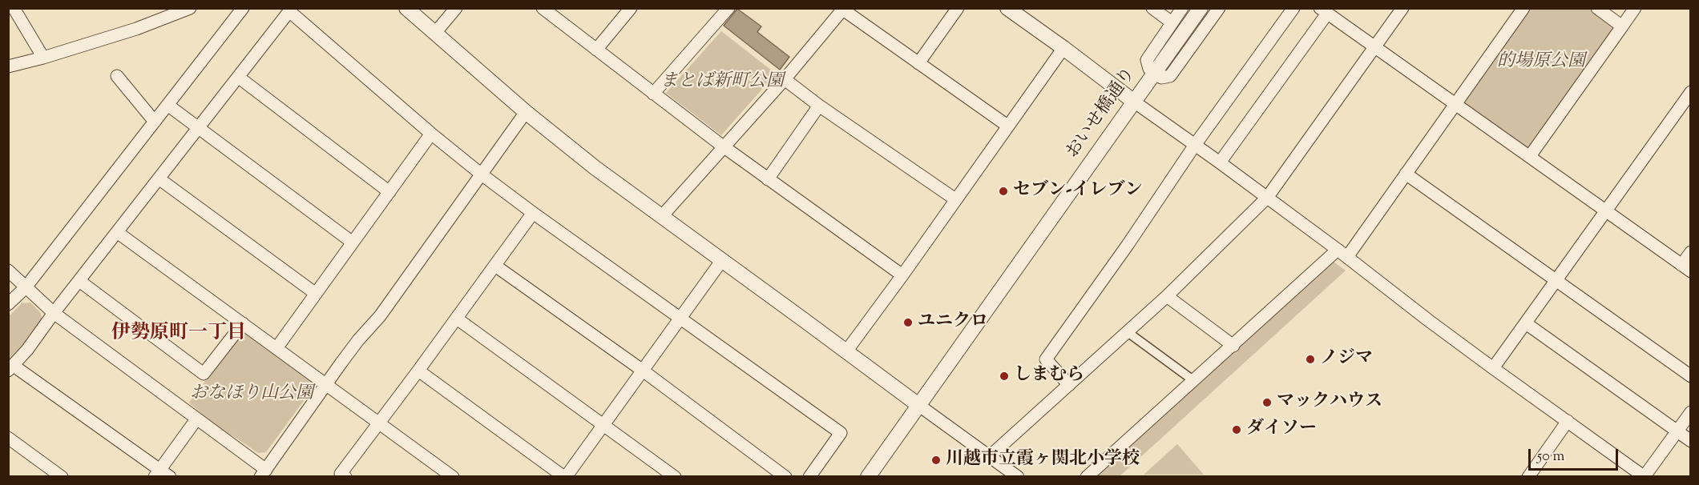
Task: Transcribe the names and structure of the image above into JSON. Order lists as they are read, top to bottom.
{
  "streets": {
    "street": ["おいせ橋通り"]
  },
  "districts": ["伊勢原町一丁目"],
  "parks": ["的場原公園", "まとば新町公園", "おなほり山公園"],
  "places": [
    "セブン-イレブン",
    "ユニクロ",
    "ノジマ",
    "しまむら",
    "マックハウス",
    "ダイソー",
    "川越市立霞ヶ関北小学校"
  ],
  "scale_bar": "50 m"
}
